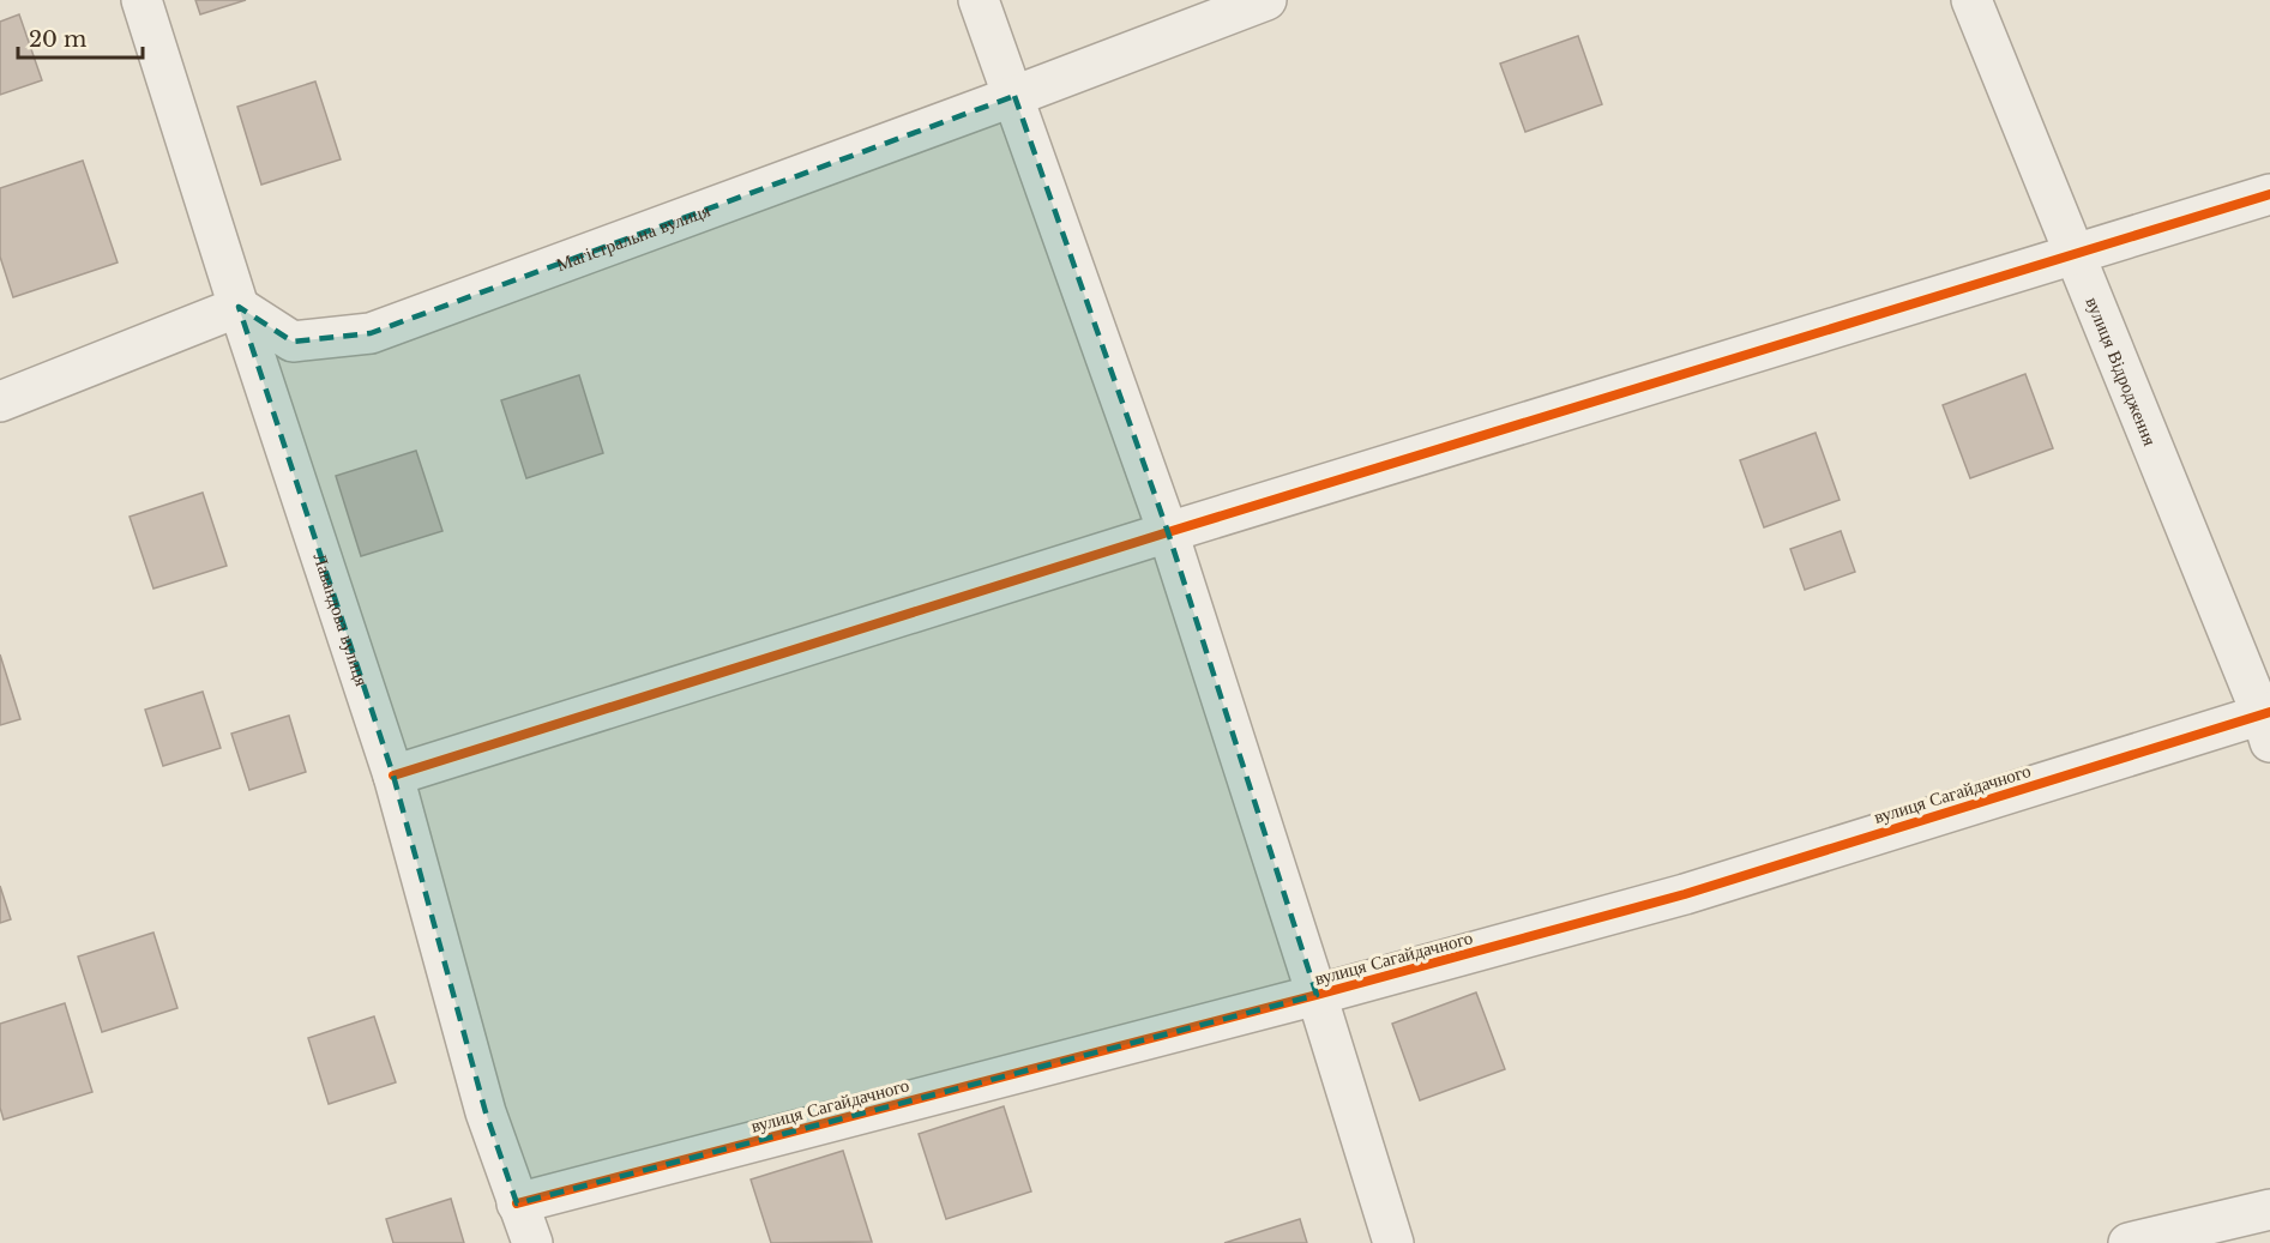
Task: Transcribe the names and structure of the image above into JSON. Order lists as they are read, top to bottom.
{
  "streets": {
    "street": [
      "Магістральна вулиця",
      "вулиця Відродження",
      "Лавандова вулиця",
      "вулиця Сагайдачного"
    ]
  },
  "crossings": [
    ["Магістральна вулиця", "Лавандова вулиця"],
    ["вулиця Відродження", "вулиця Сагайдачного"],
    ["Лавандова вулиця", "вулиця Сагайдачного"]
  ],
  "scale_bar": "20 m"
}
